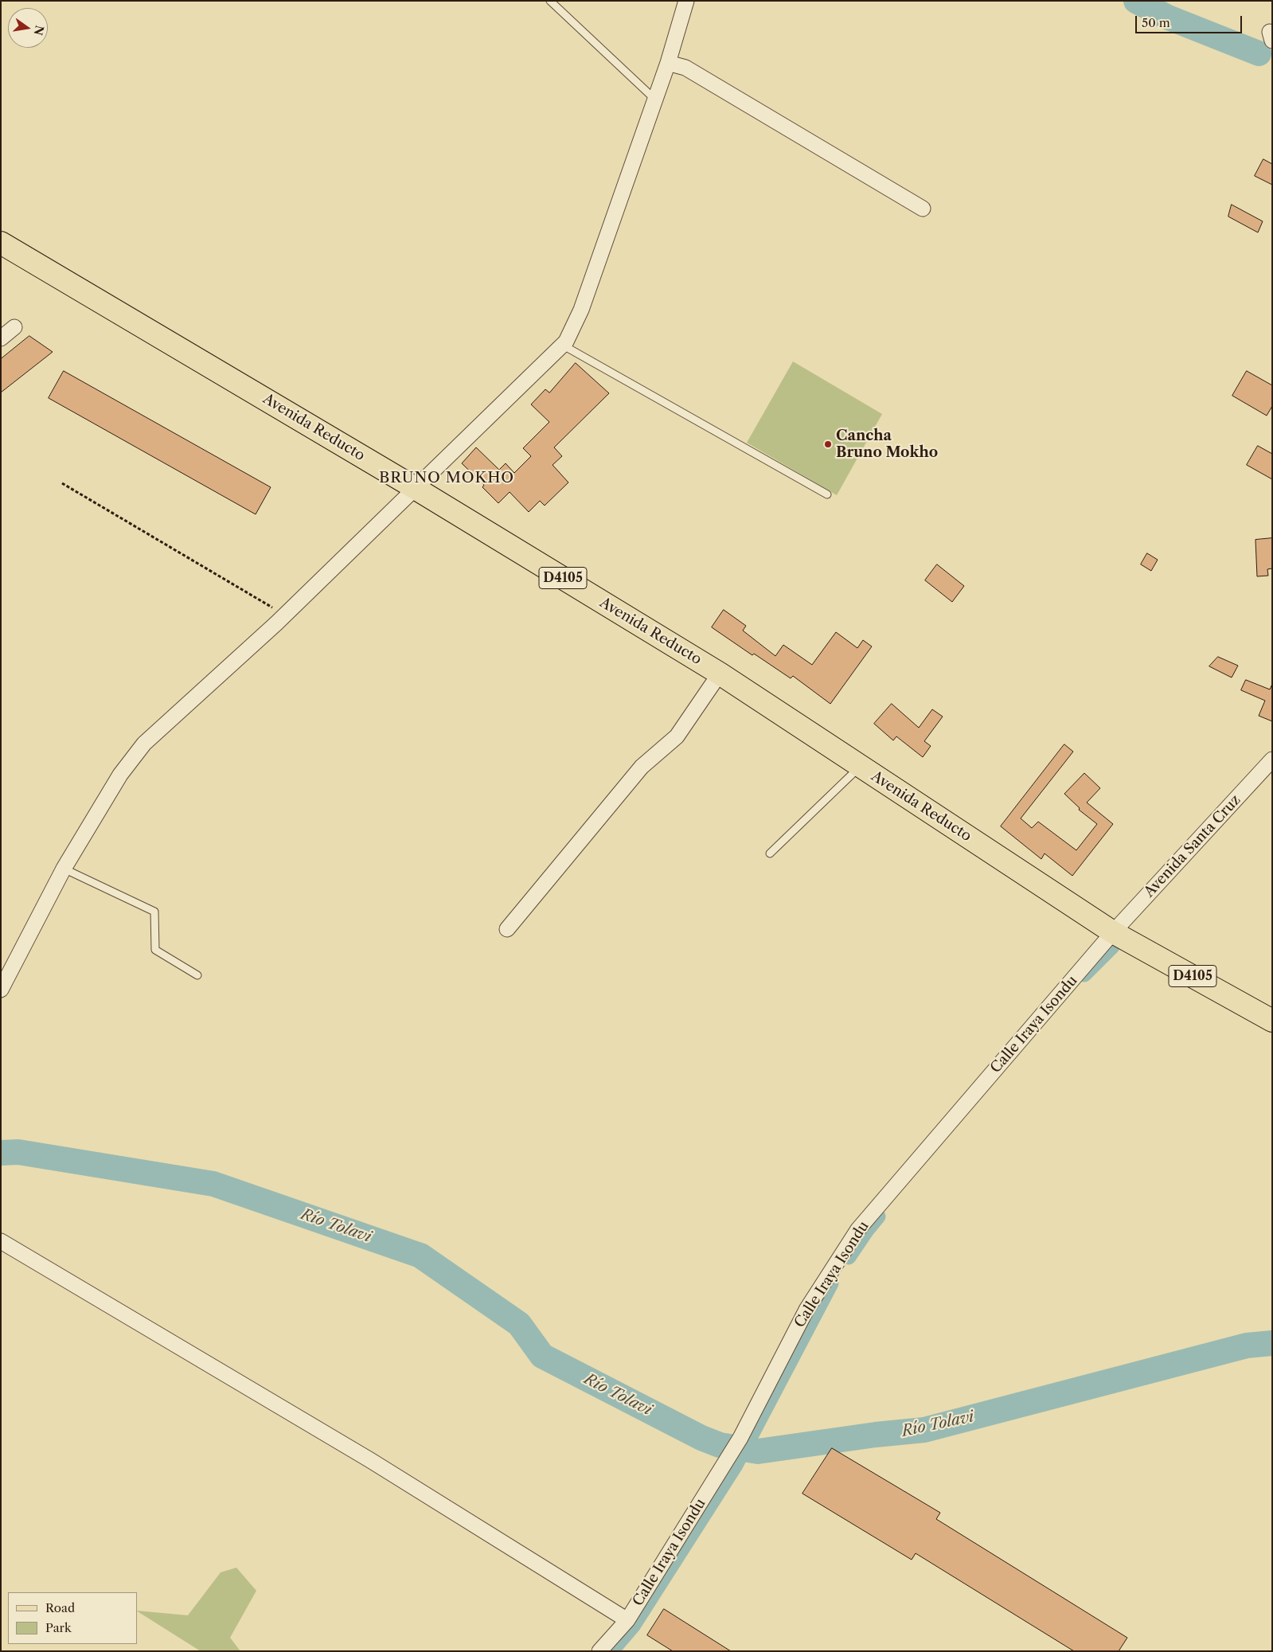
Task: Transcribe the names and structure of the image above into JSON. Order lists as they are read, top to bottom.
{
  "streets": {
    "main road": ["Avenida Reducto", "D4105"],
    "street": ["Avenida Santa Cruz", "Calle Iraya Isondu"]
  },
  "crossings": [
    ["Avenida Reducto", "Avenida Santa Cruz"],
    ["Avenida Reducto", "Calle Iraya Isondu"],
    ["Avenida Santa Cruz", "Calle Iraya Isondu"]
  ],
  "districts": ["BRUNO MOKHO"],
  "water": ["Río Tolavi"],
  "places": ["Cancha Bruno Mokho"],
  "legend": ["Road", "Park"],
  "scale_bar": "50 m",
  "north": "right"
}
